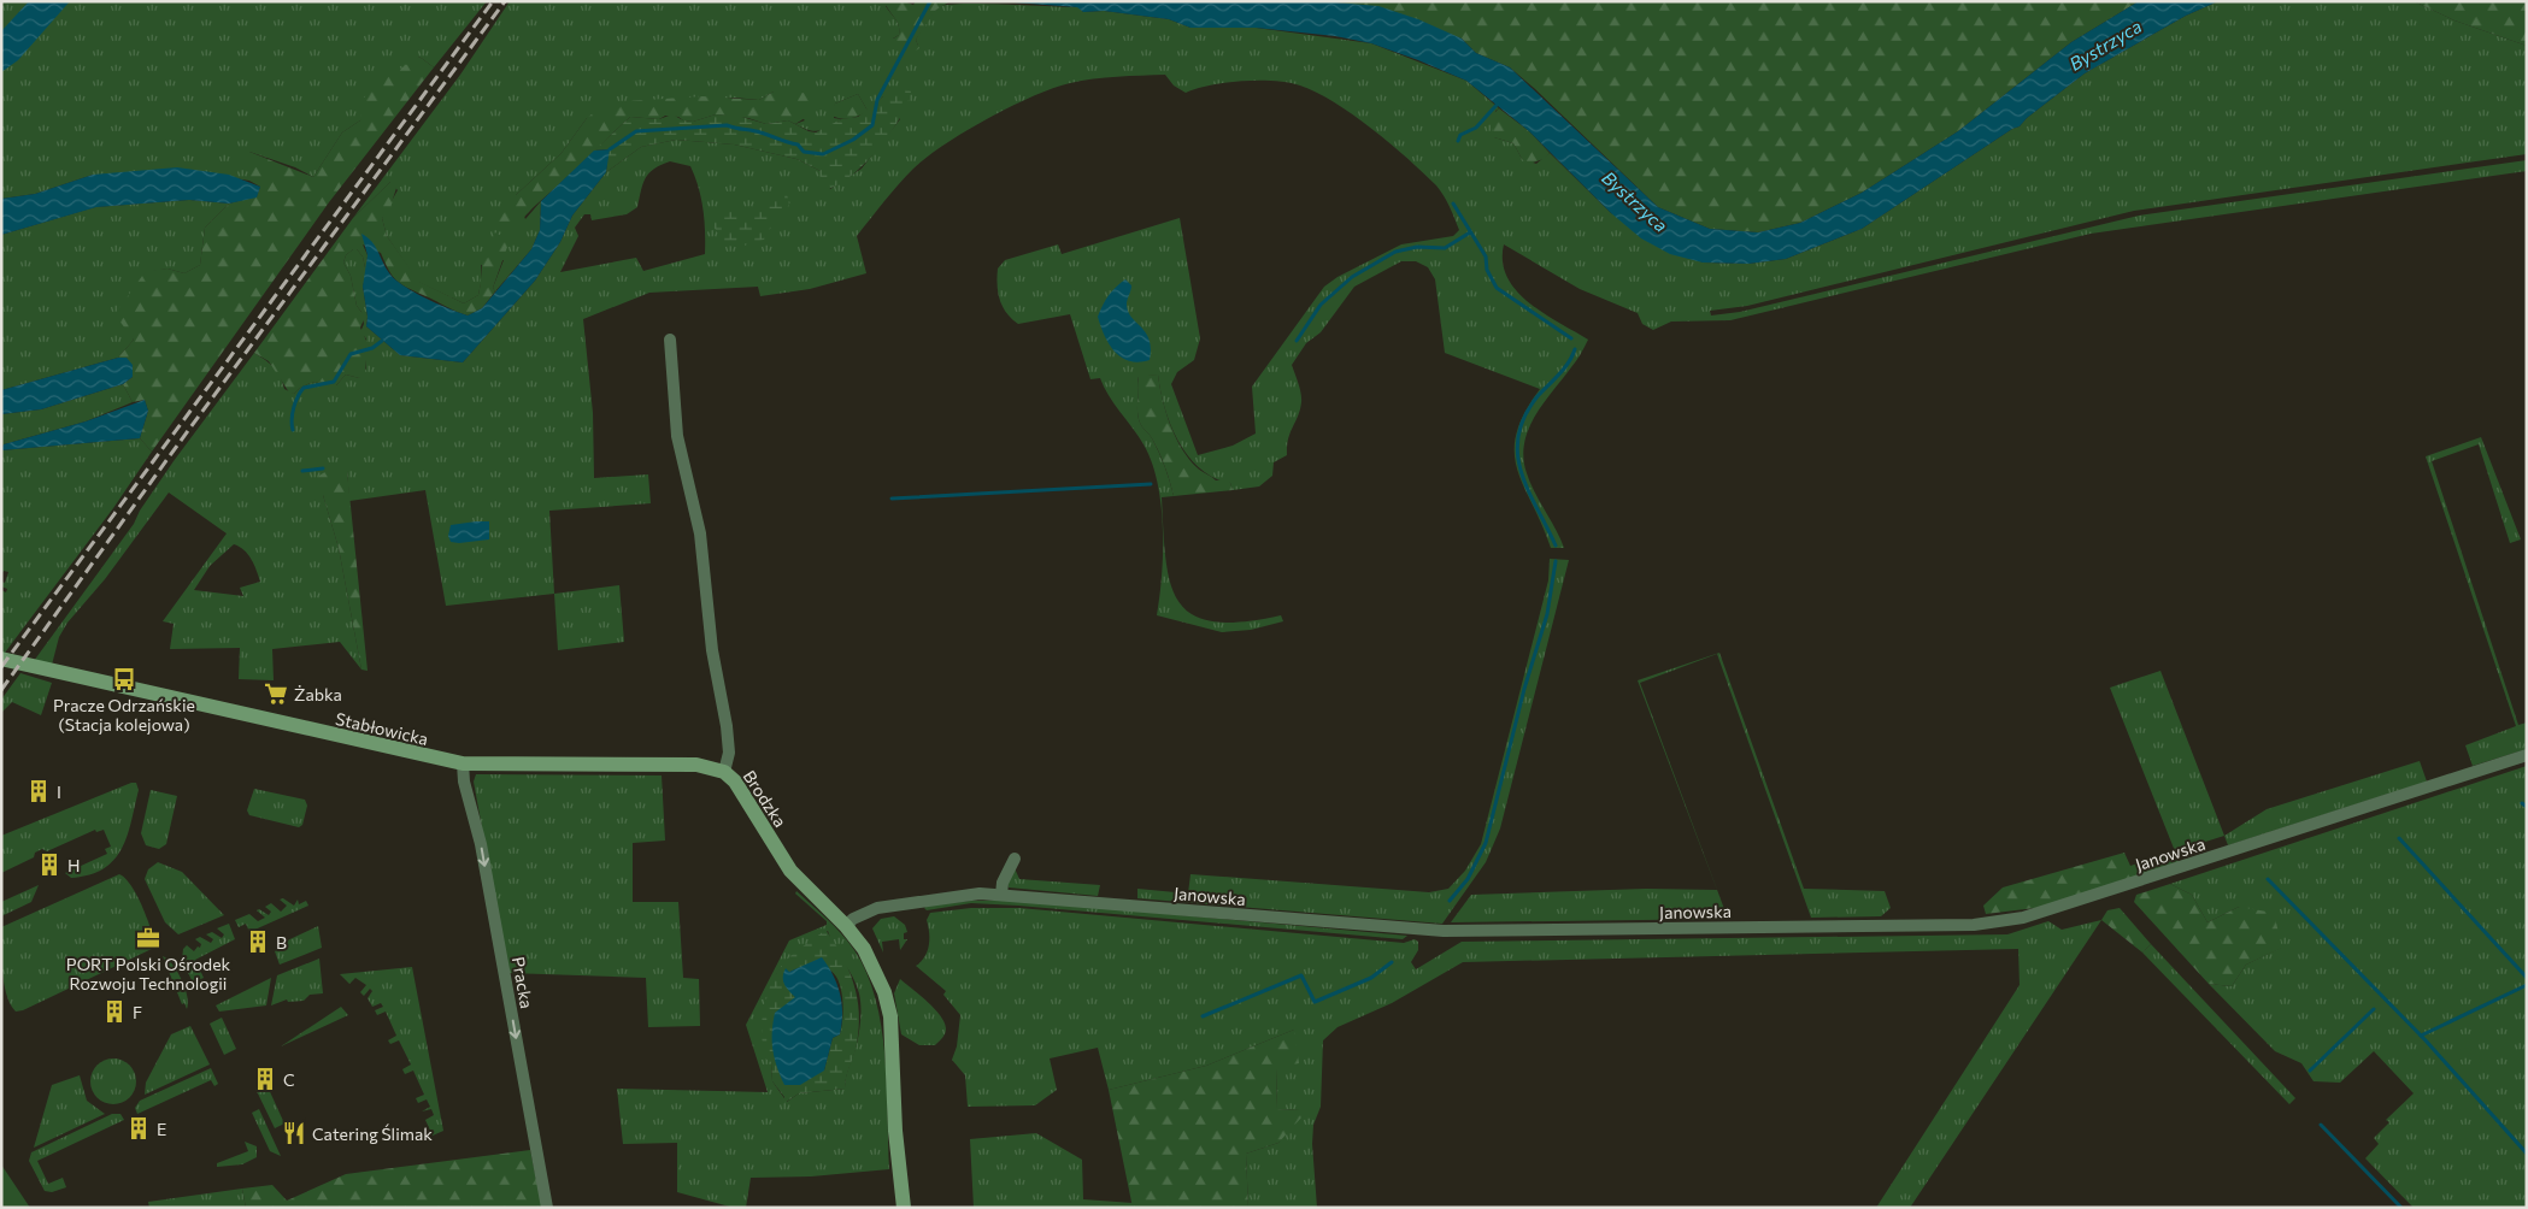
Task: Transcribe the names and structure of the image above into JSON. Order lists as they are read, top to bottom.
{
  "streets": {
    "street": [
      "Stabłowicka",
      "Brodzka",
      "Janowska",
      "Pracka"
    ]
  },
  "crossings": [
    ["Stabłowicka", "Brodzka"],
    ["Stabłowicka", "Pracka"],
    ["Brodzka", "Janowska"]
  ],
  "one_way": ["Pracka"],
  "water": ["Bystrzyca"],
  "places": {
    "bus stop": ["Pracze Odrzańskie (Stacja kolejowa)"],
    "supermarket": ["Żabka"],
    "building": [
      "I",
      "H",
      "B",
      "F",
      "C",
      "E"
    ],
    "office": ["PORT Polski Ośrodek Rozwoju Technologii"],
    "restaurant": ["Catering Ślimak"]
  }
}
